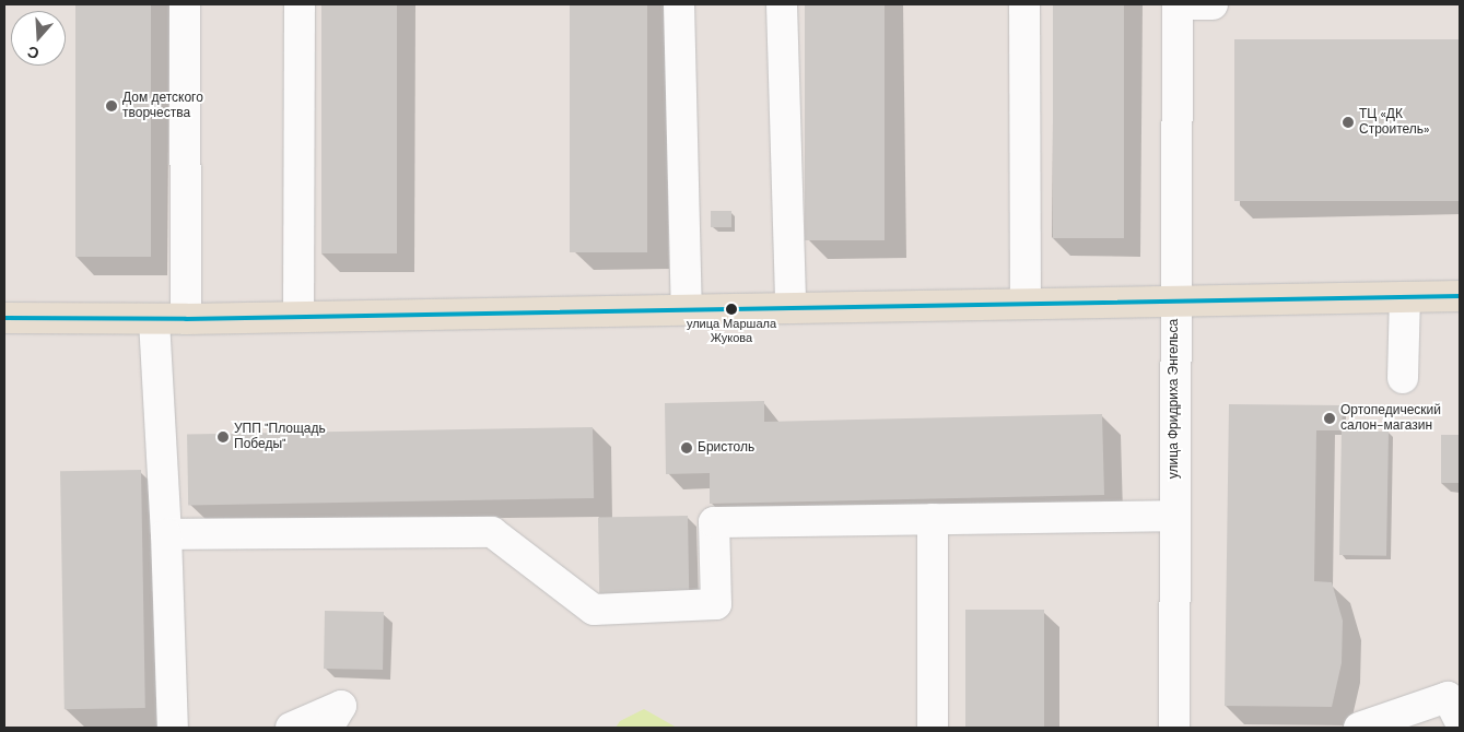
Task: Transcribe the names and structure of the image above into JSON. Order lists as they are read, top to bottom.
{
  "streets": {
    "street": ["улица Фридриха Энгельса"]
  },
  "places": [
    "Дом детского творчества",
    "ТЦ «ДК Строитель»",
    "улица Маршала Жукова",
    "Ортопедический салон-магазин",
    "УПП \"Площадь Победы\"",
    "Бристоль"
  ],
  "north": "bottom"
}
